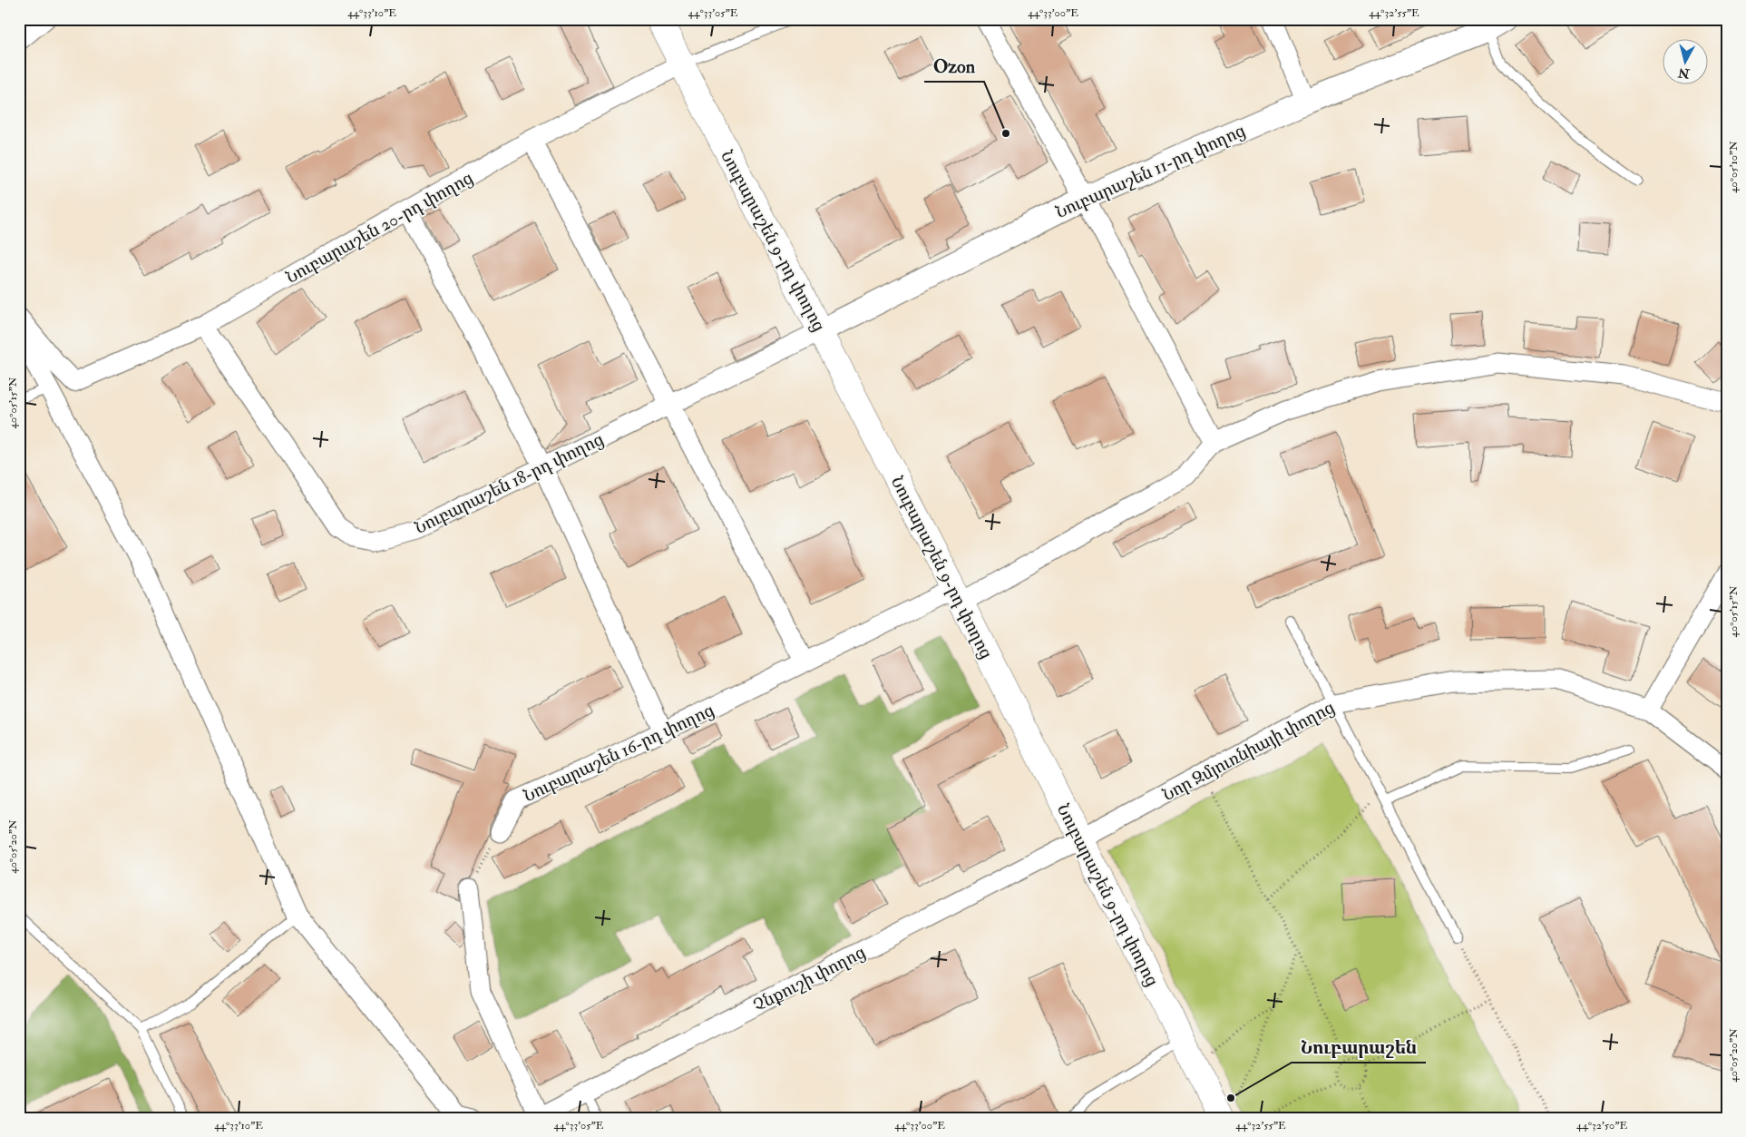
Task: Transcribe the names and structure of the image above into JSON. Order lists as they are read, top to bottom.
{
  "streets": {
    "main road": ["Նուբարաշեն 9-րդ փողոց"],
    "street": [
      "Նուբարաշեն 11-րդ փողոց",
      "Նուբարաշեն 20-րդ փողոց",
      "Նուբարաշեն 18-րդ փողոց",
      "Նոր Զմյուռնիայի փողոց",
      "Նուբարաշեն 16-րդ փողոց",
      "Չնքուշի փողոց"
    ]
  },
  "crossings": [
    ["Նուբարաշեն 11-րդ փողոց", "Նուբարաշեն 9-րդ փողոց"],
    ["Նուբարաշեն 11-րդ փողոց", "Նուբարաշեն 18-րդ փողոց"],
    ["Նուբարաշեն 20-րդ փողոց", "Նուբարաշեն 9-րդ փողոց"],
    ["Նուբարաշեն 20-րդ փողոց", "Նուբարաշեն 18-րդ փողոց"],
    ["Նուբարաշեն 9-րդ փողոց", "Նուբարաշեն 18-րդ փողոց"],
    ["Նուբարաշեն 9-րդ փողոց", "Նոր Զմյուռնիայի փողոց"],
    ["Նուբարաշեն 9-րդ փողոց", "Նուբարաշեն 16-րդ փողոց"],
    ["Նուբարաշեն 9-րդ փողոց", "Չնքուշի փողոց"],
    ["Նոր Զմյուռնիայի փողոց", "Չնքուշի փողոց"]
  ],
  "places": ["Ozon", "Նուբարաշեն"],
  "north": "bottom",
  "coordinates": [
    "44°33'10\"E",
    "44°33'05\"E",
    "44°33'00\"E",
    "44°32'55\"E",
    "40°05'10\"N",
    "40°05'15\"N",
    "40°05'20\"N",
    "44°32'50\"E"
  ]
}
